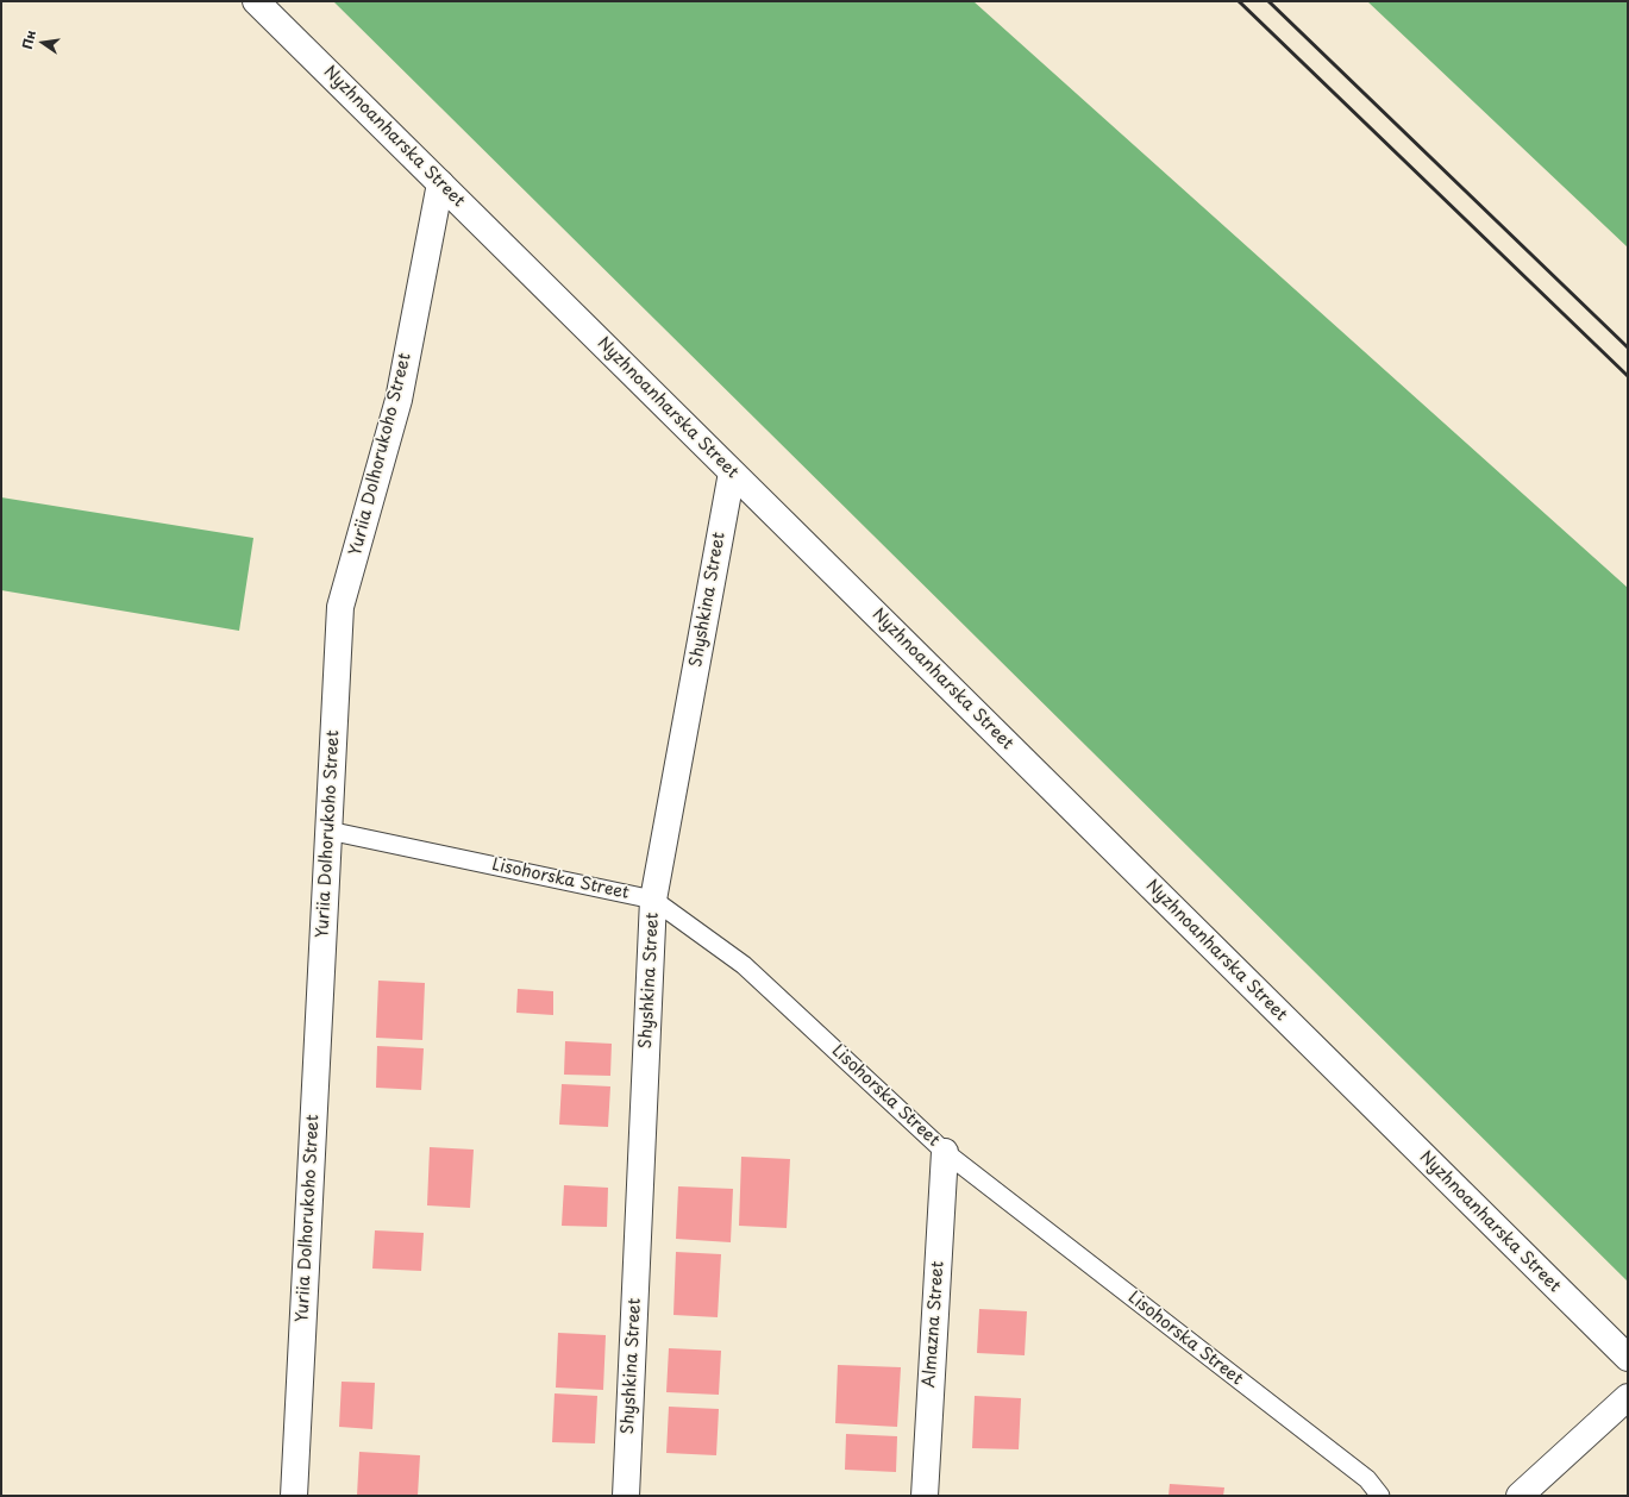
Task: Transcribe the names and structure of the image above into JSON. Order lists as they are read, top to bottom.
{
  "streets": {
    "street": [
      "Nyzhnoanharska Street",
      "Yuriia Dolhorukoho Street",
      "Shyshkina Street",
      "Almazna Street"
    ],
    "lane": ["Lisohorska Street"]
  },
  "crossings": [
    ["Nyzhnoanharska Street", "Yuriia Dolhorukoho Street"],
    ["Nyzhnoanharska Street", "Shyshkina Street"],
    ["Yuriia Dolhorukoho Street", "Lisohorska Street"],
    ["Shyshkina Street", "Lisohorska Street"],
    ["Lisohorska Street", "Almazna Street"]
  ],
  "north": "left"
}
